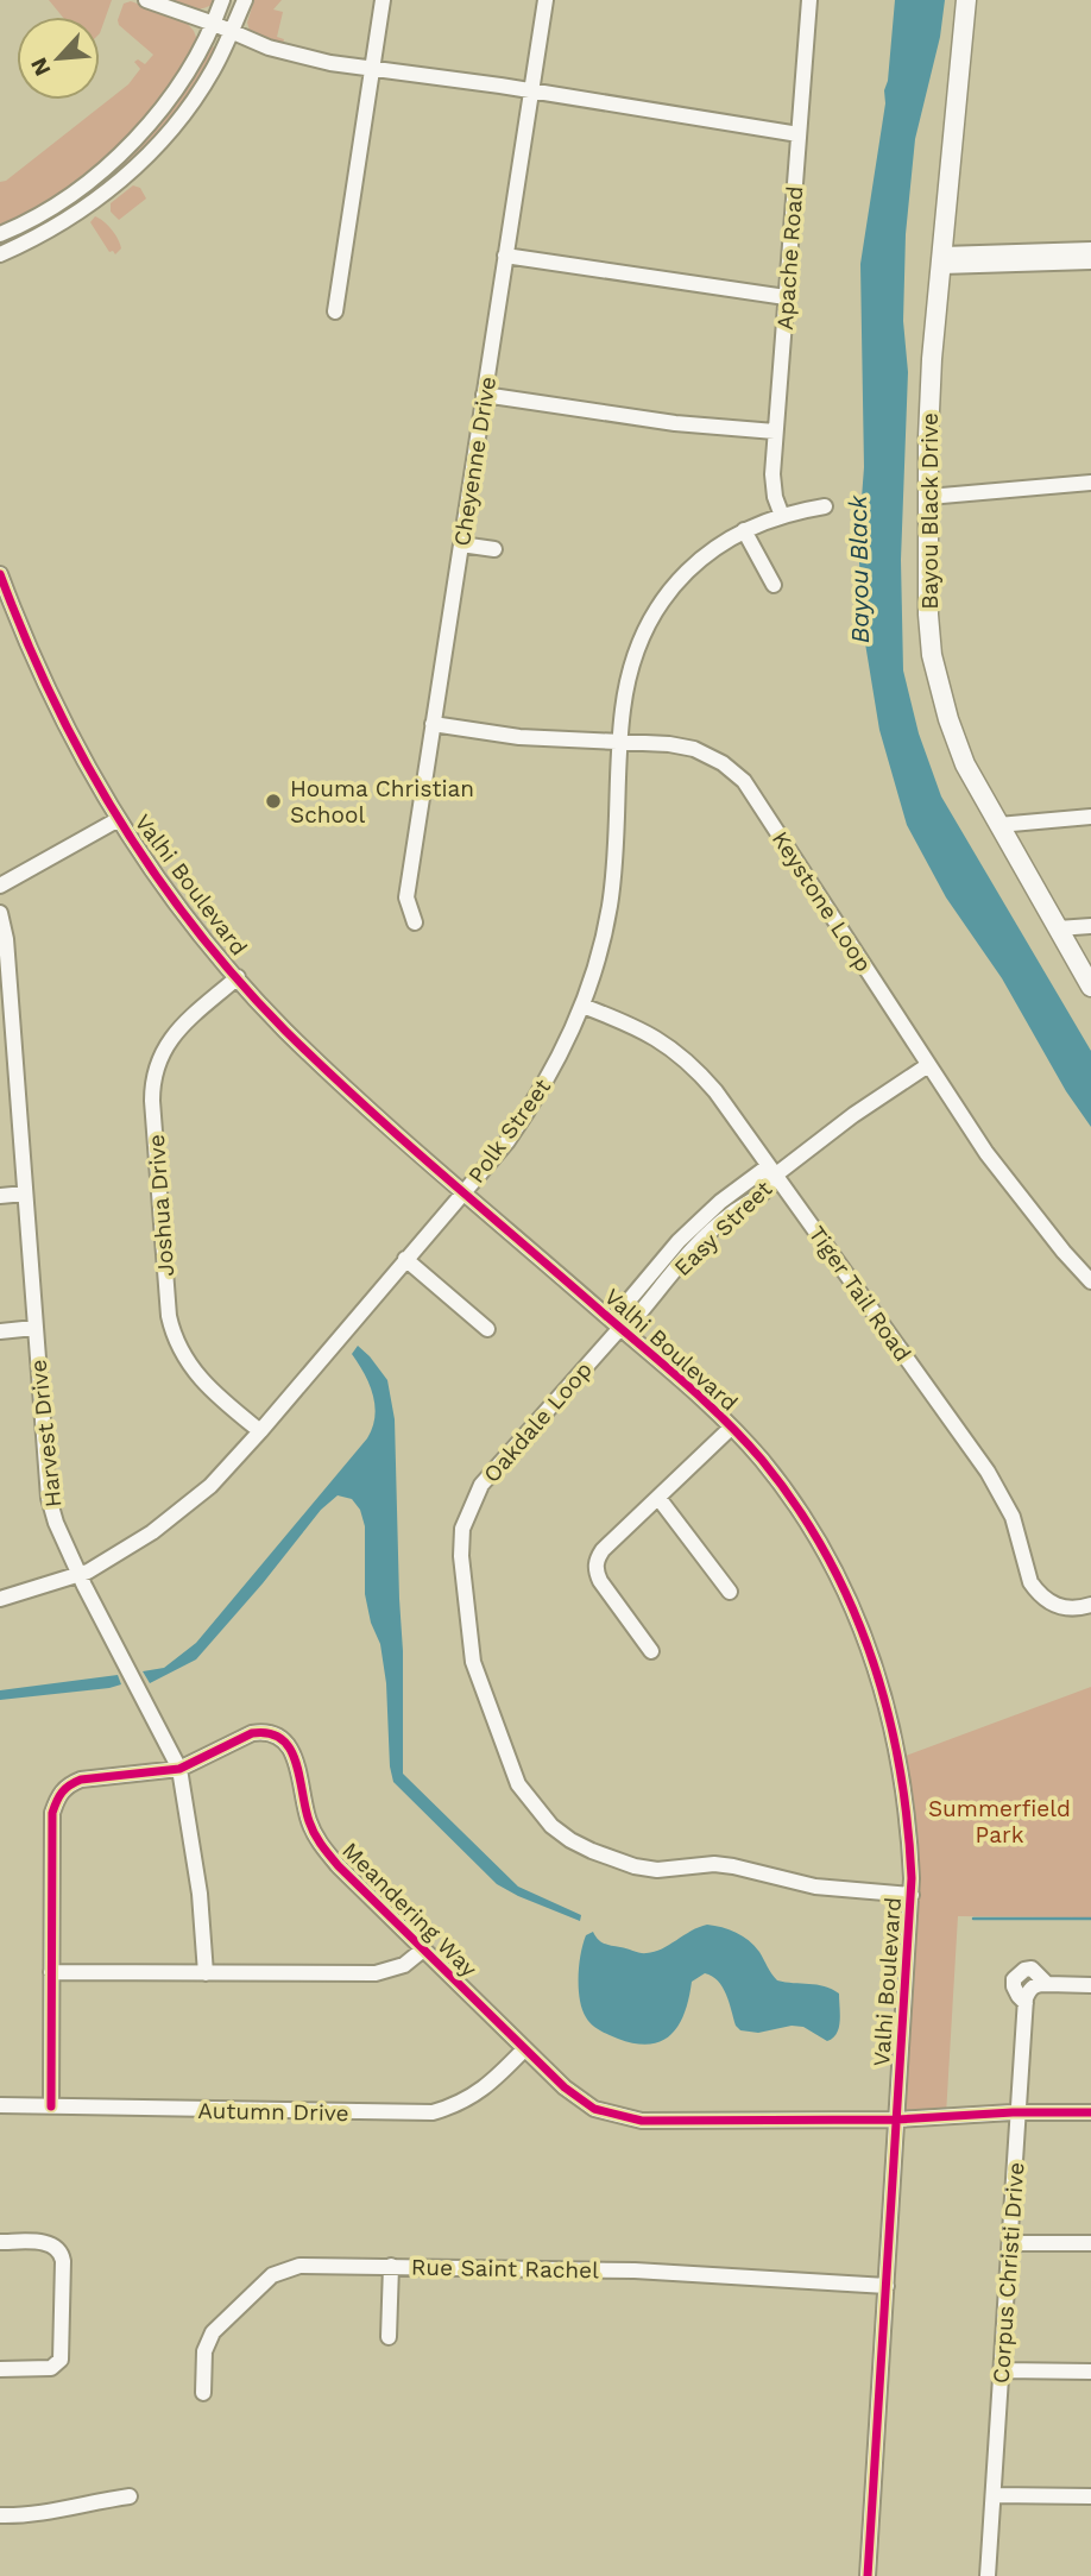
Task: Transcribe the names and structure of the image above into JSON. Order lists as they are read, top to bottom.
{
  "streets": {
    "main road": ["Bayou Black Drive"],
    "street": [
      "Apache Road",
      "Cheyenne Drive",
      "Valhi Boulevard",
      "Keystone Loop",
      "Polk Street",
      "Joshua Drive",
      "Easy Street",
      "Tiger Tail Road",
      "Oakdale Loop",
      "Harvest Drive",
      "Meandering Way",
      "Autumn Drive",
      "Rue Saint Rachel",
      "Corpus Christi Drive"
    ]
  },
  "crossings": [
    ["Apache Road", "Polk Street"],
    ["Cheyenne Drive", "Keystone Loop"],
    ["Valhi Boulevard", "Polk Street"],
    ["Valhi Boulevard", "Joshua Drive"],
    ["Valhi Boulevard", "Easy Street"],
    ["Valhi Boulevard", "Oakdale Loop"],
    ["Valhi Boulevard", "Meandering Way"],
    ["Valhi Boulevard", "Rue Saint Rachel"],
    ["Keystone Loop", "Polk Street"],
    ["Keystone Loop", "Easy Street"],
    ["Polk Street", "Joshua Drive"],
    ["Polk Street", "Tiger Tail Road"],
    ["Polk Street", "Harvest Drive"],
    ["Easy Street", "Tiger Tail Road"],
    ["Easy Street", "Oakdale Loop"],
    ["Harvest Drive", "Meandering Way"],
    ["Meandering Way", "Autumn Drive"],
    ["Meandering Way", "Corpus Christi Drive"]
  ],
  "water": ["Bayou Black"],
  "parks": ["Summerfield Park"],
  "places": ["Houma Christian School"],
  "north": "bottom left"
}
